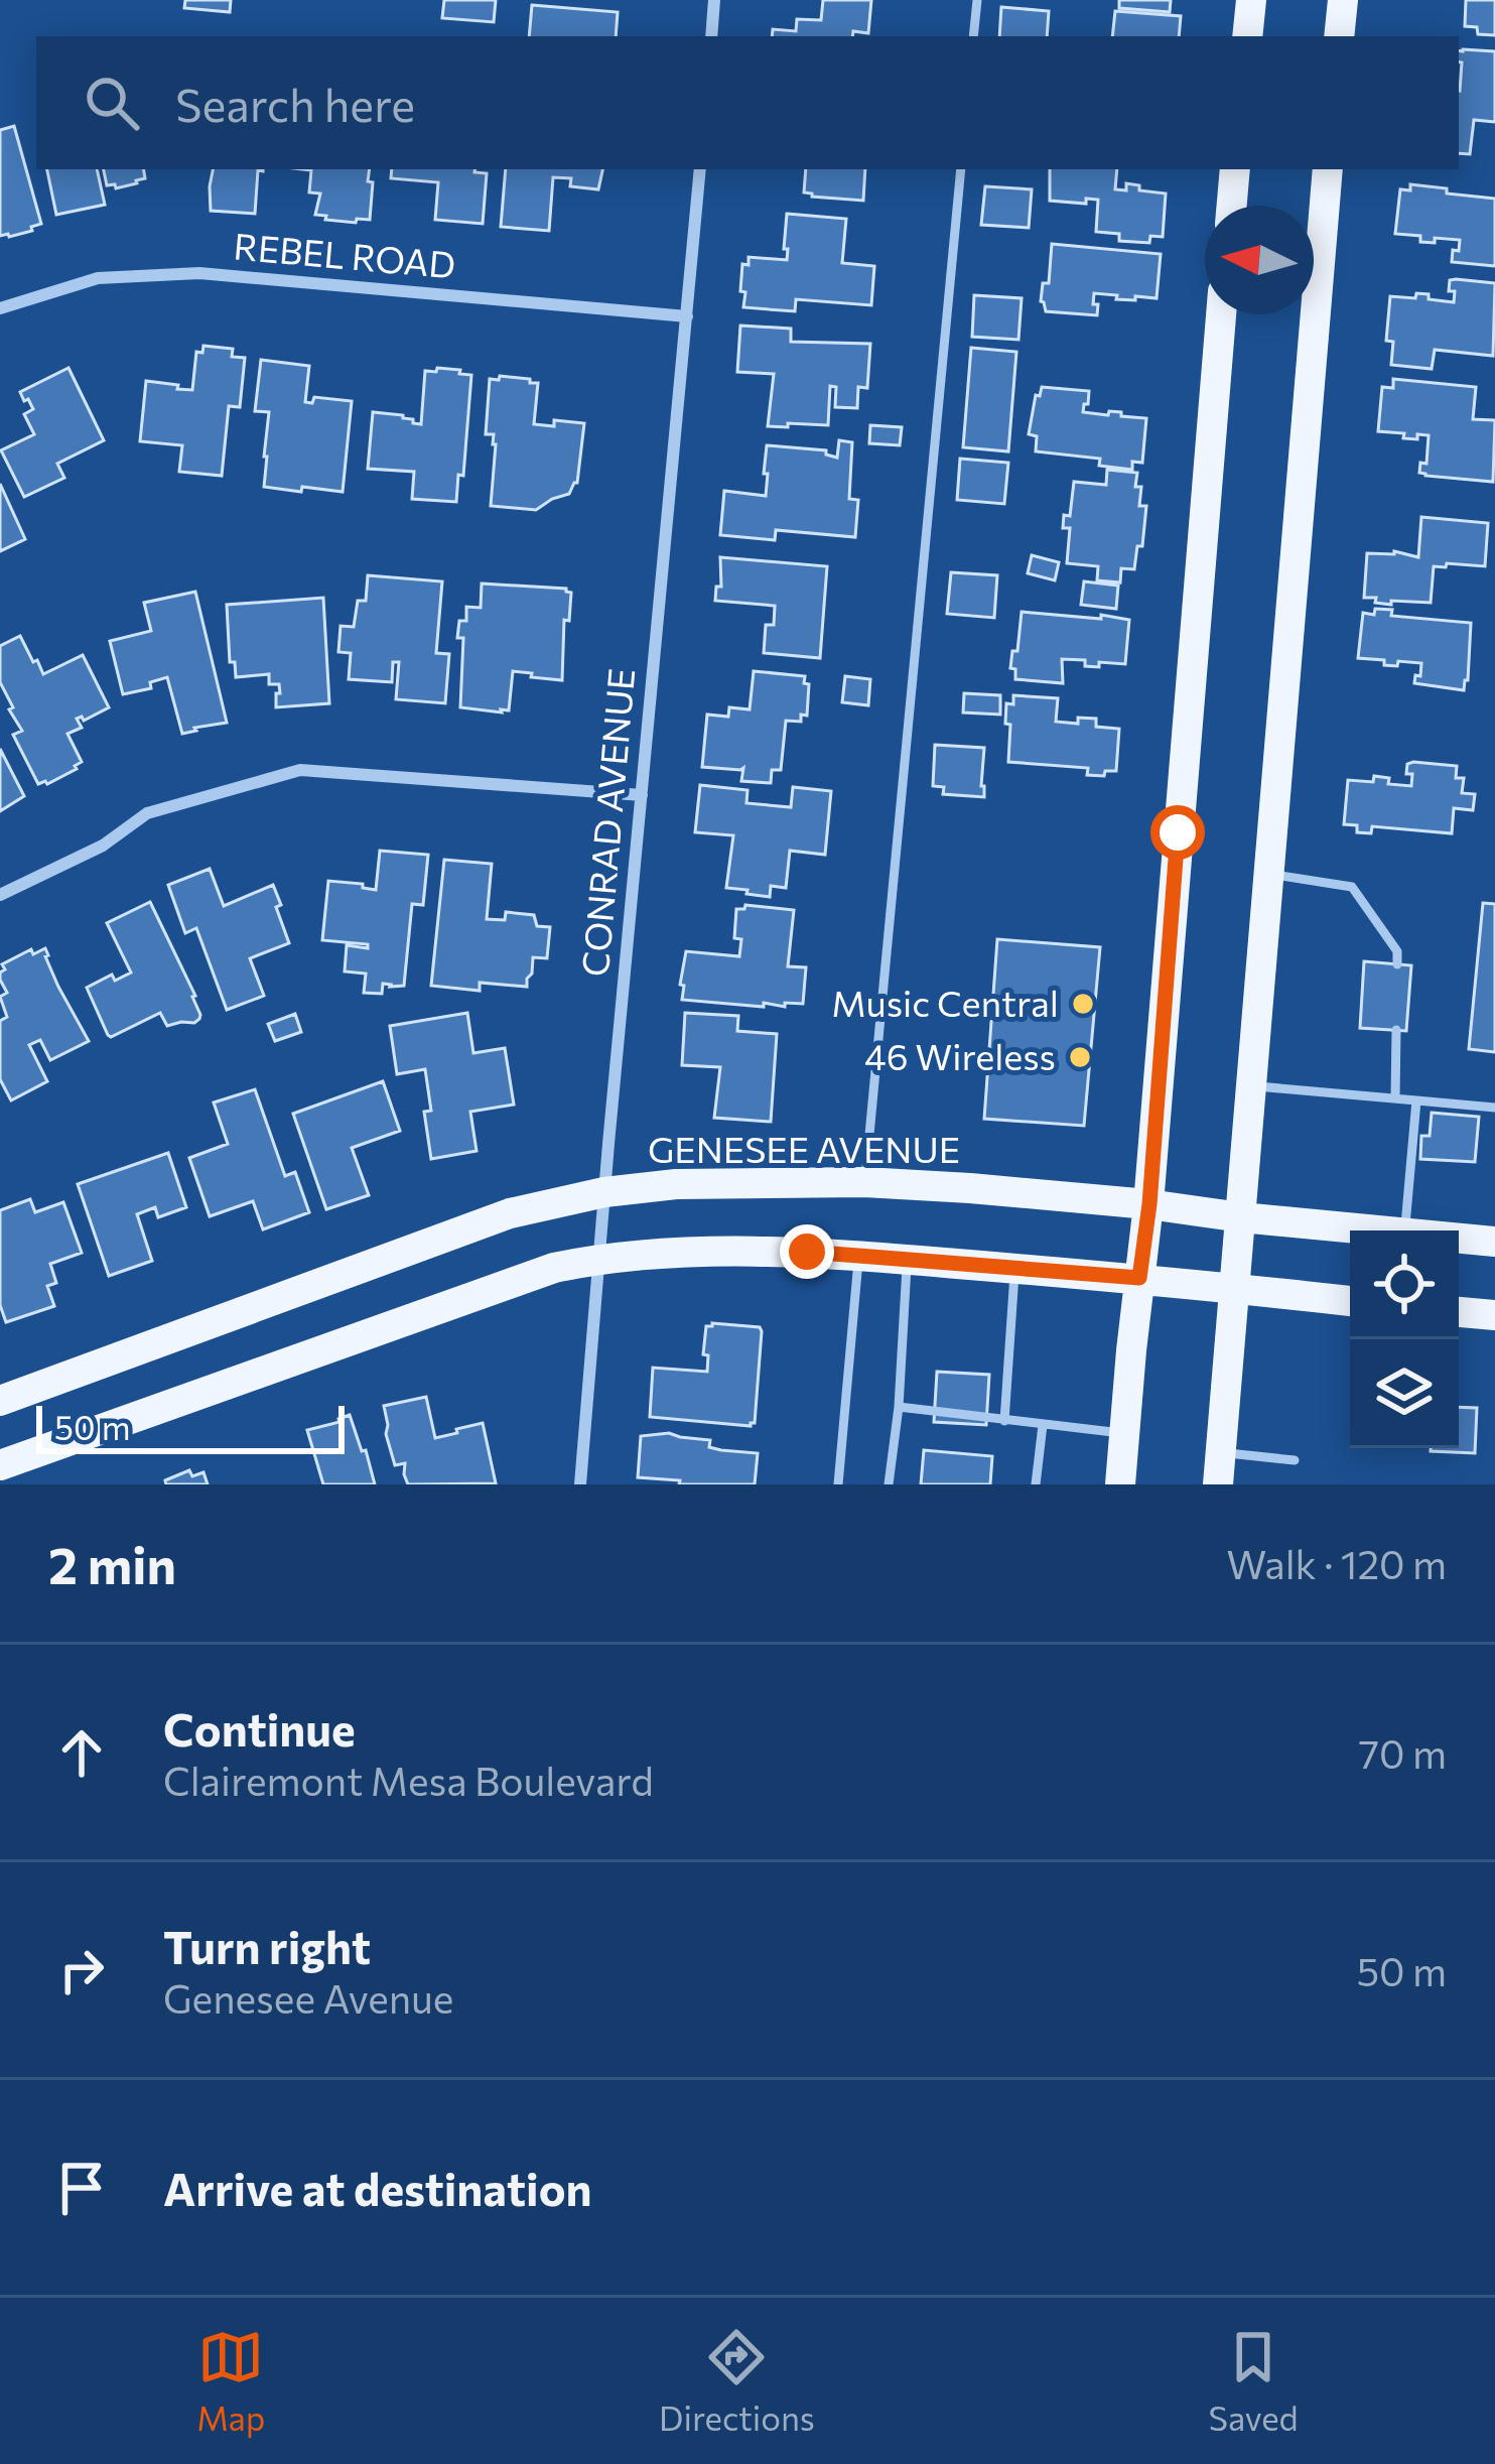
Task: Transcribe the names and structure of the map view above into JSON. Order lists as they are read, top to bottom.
{
  "streets": {
    "main road": ["GENESEE AVENUE"],
    "street": ["REBEL ROAD", "CONRAD AVENUE"]
  },
  "crossings": [
    ["REBEL ROAD", "CONRAD AVENUE"],
    ["CONRAD AVENUE", "GENESEE AVENUE"]
  ],
  "places": ["Music Central", "46 Wireless"],
  "scale_bar": "50 m",
  "north": "left",
  "page": {
    "search": "Search here",
    "scale": "50 m",
    "heading": ["2 min", "Walk · 120 m"],
    "list": [
      ["Continue", "Clairemont Mesa Boulevard", "70 m"],
      ["Turn right", "Genesee Avenue", "50 m"],
      "Arrive at destination"
    ],
    "nav": ["Map", "Directions", "Saved"]
  }
}
